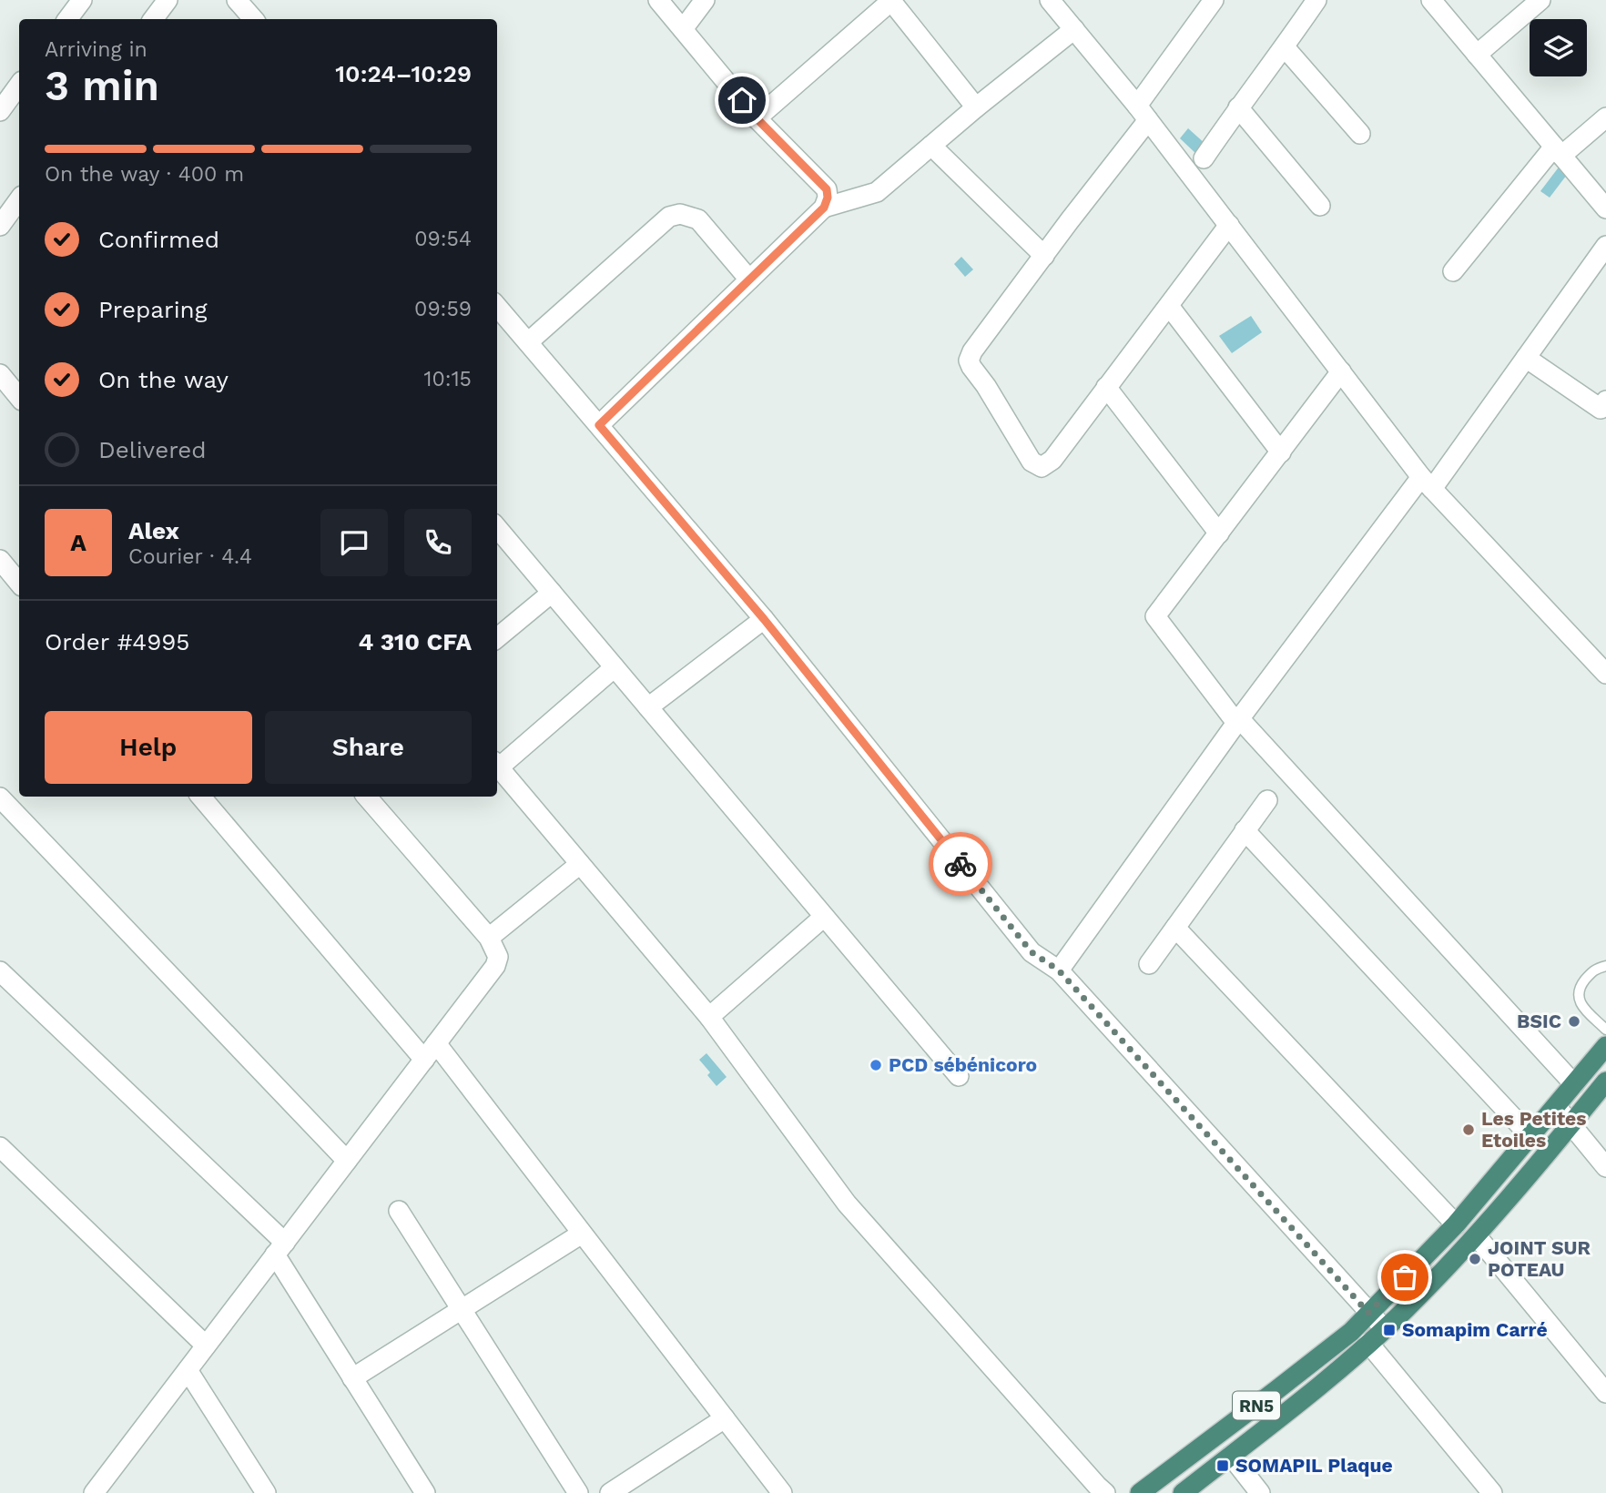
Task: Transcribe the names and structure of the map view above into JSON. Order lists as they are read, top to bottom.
{
  "streets": {
    "highway": ["RN5"]
  },
  "places": {
    "other": [
      "BSIC",
      "PCD sébénicoro",
      "Les Petites Etoiles",
      "JOINT SUR POTEAU"
    ],
    "transit": ["Somapim Carré", "SOMAPIL Plaque"]
  },
  "page": {
    "heading": ["3 min", "Arriving in", "10:24–10:29"],
    "panel": [
      "Alex",
      "Courier · 4.4",
      "Order #4995",
      "4 310 CFA"
    ],
    "bar": "On the way · 400 m",
    "list": [
      ["Confirmed", "09:54"],
      ["Preparing", "09:59"],
      ["On the way", "10:15"],
      "Delivered"
    ],
    "round": "A",
    "buttons": ["Help", "Share"]
  }
}
